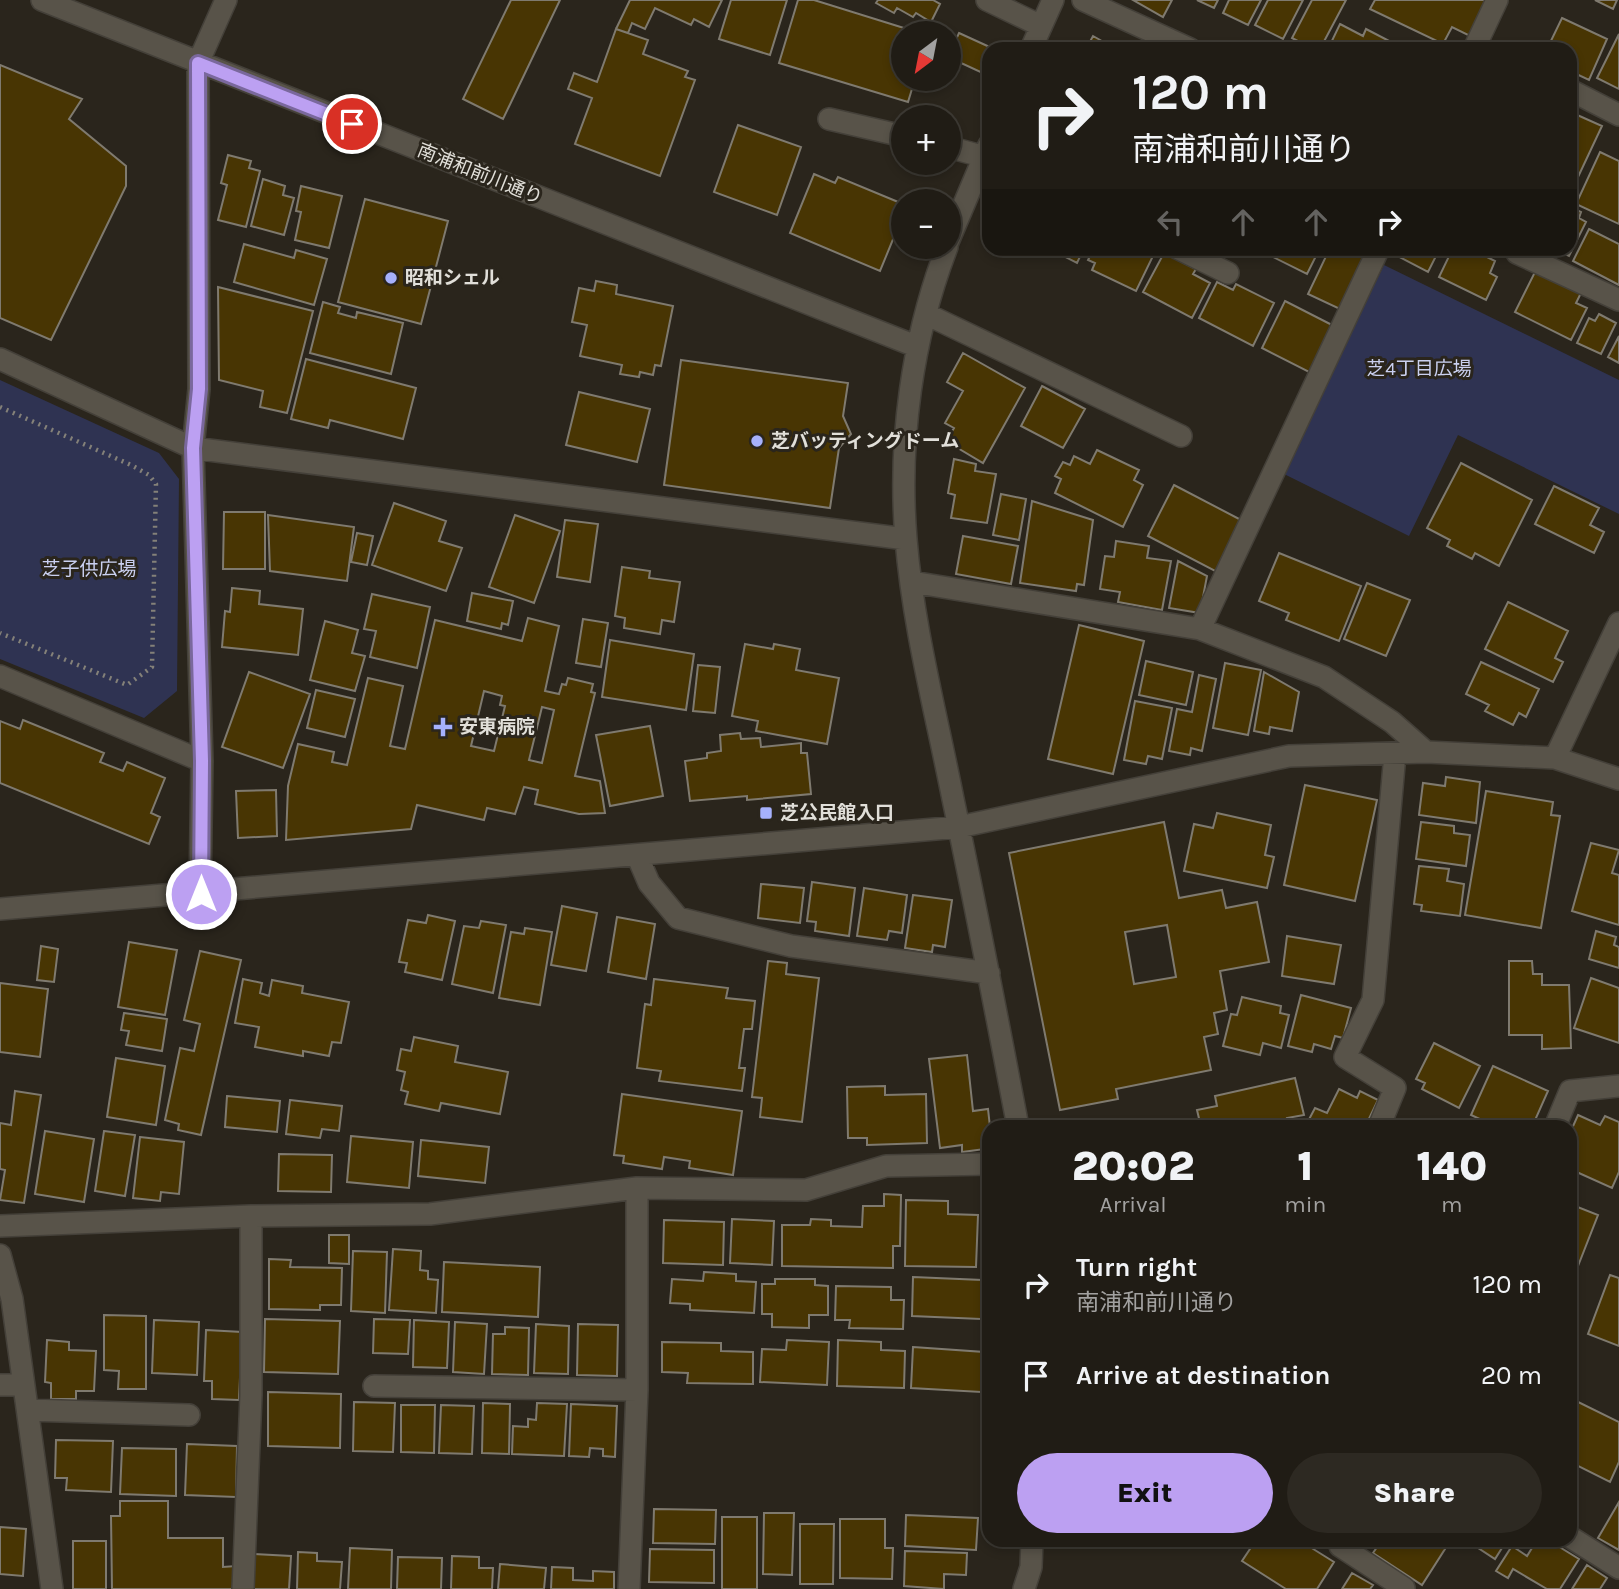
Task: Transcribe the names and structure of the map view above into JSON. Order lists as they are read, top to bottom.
{
  "streets": {
    "street": ["南浦和前川通り"]
  },
  "parks": ["芝4丁目広場", "芝子供広場"],
  "places": {
    "other": ["昭和シェル", "芝バッティングドーム"],
    "health": ["安東病院"],
    "transit": ["芝公民館入口"]
  },
  "north": "bottom left",
  "page": {
    "map_buttons": ["+", "−"],
    "turn": ["120 m", "南浦和前川通り"],
    "eta": [
      "20:02",
      "Arrival",
      "1",
      "min",
      "140",
      "m"
    ],
    "list": [
      {
        "name": "Turn right",
        "note": "南浦和前川通り",
        "value": "120 m"
      },
      {
        "name": "Arrive at destination",
        "value": "20 m"
      }
    ],
    "buttons": ["Exit", "Share"]
  }
}
